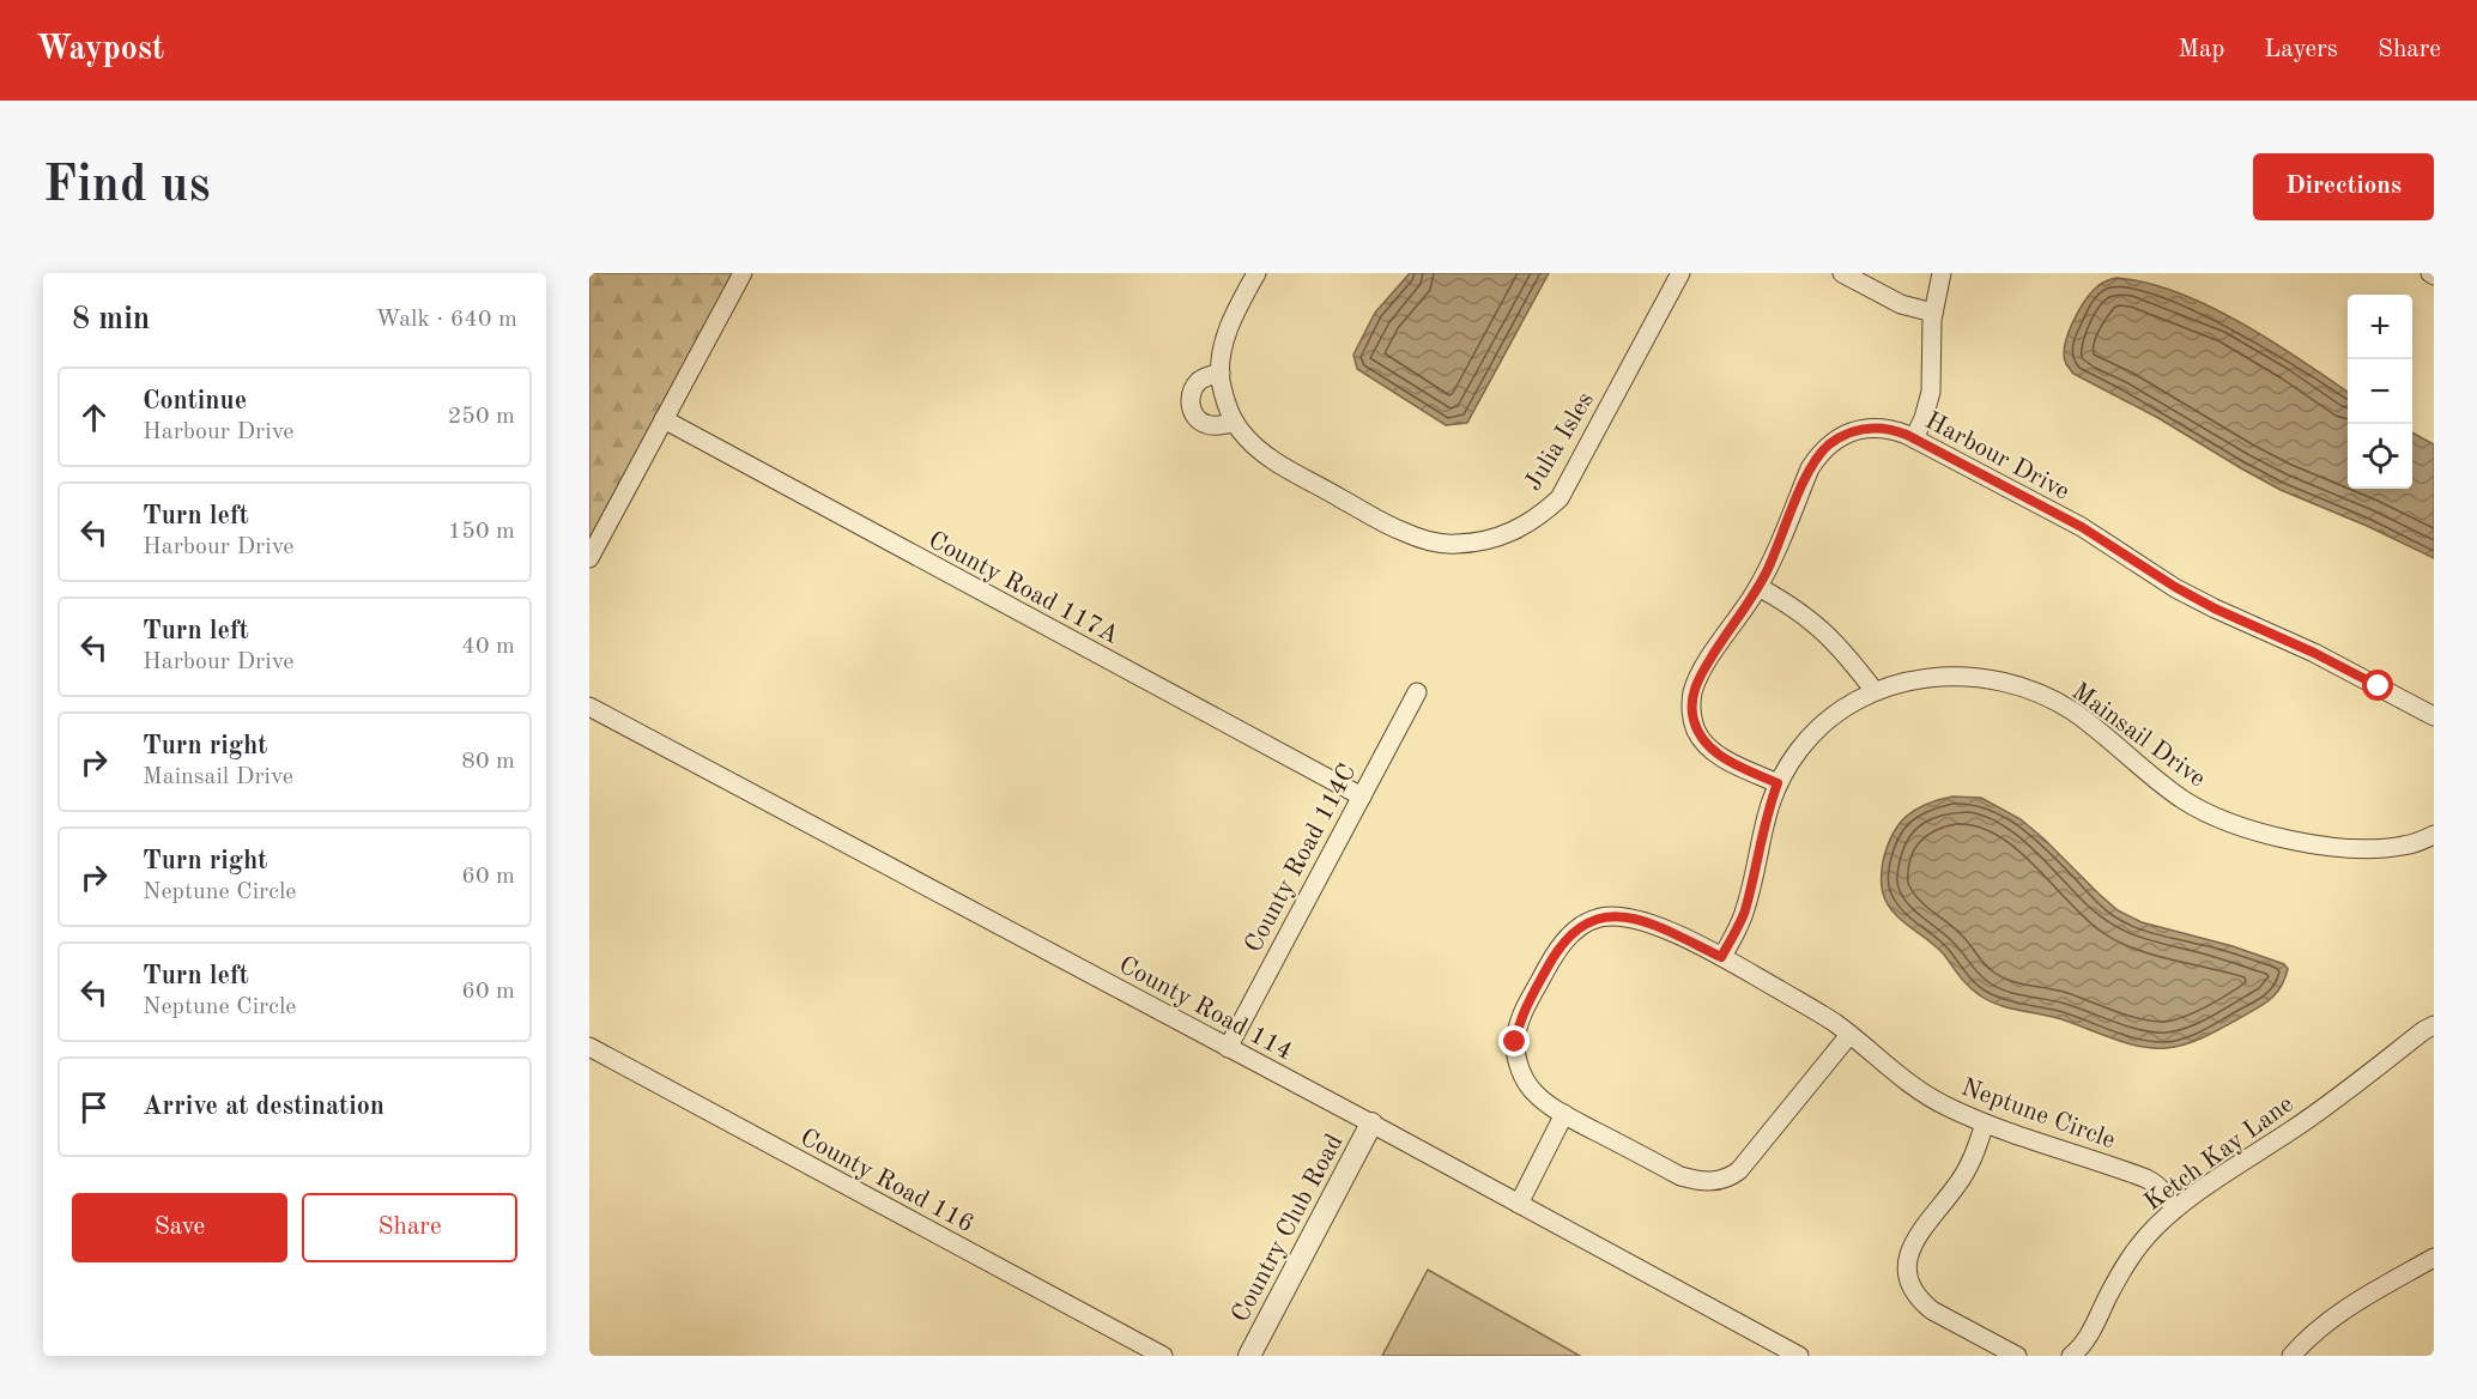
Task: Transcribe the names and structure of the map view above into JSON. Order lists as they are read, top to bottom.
{
  "streets": {
    "street": [
      "Julia Isles",
      "Harbour Drive",
      "County Road 117A",
      "Mainsail Drive",
      "County Road 114C",
      "County Road 114",
      "Neptune Circle",
      "Ketch Kay Lane",
      "County Road 116",
      "Country Club Road"
    ]
  },
  "crossings": [
    ["Harbour Drive", "Mainsail Drive"],
    ["County Road 117A", "County Road 114C"],
    ["Mainsail Drive", "Neptune Circle"],
    ["County Road 114C", "County Road 114"],
    ["County Road 114", "Country Club Road"],
    ["Neptune Circle", "Ketch Kay Lane"]
  ],
  "page": {
    "header": "Waypost",
    "nav": ["Map", "Layers", "Share"],
    "buttons": [
      "Directions",
      ["Save", "Share"]
    ],
    "title": "Find us",
    "heading": ["8 min", "Walk · 640 m"],
    "map_buttons": ["+", "−"],
    "list": [
      ["Continue", "Harbour Drive", "250 m"],
      ["Turn left", "Harbour Drive", "150 m"],
      ["Turn left", "Harbour Drive", "40 m"],
      ["Turn right", "Mainsail Drive", "80 m"],
      ["Turn right", "Neptune Circle", "60 m"],
      ["Turn left", "Neptune Circle", "60 m"],
      "Arrive at destination"
    ]
  }
}
